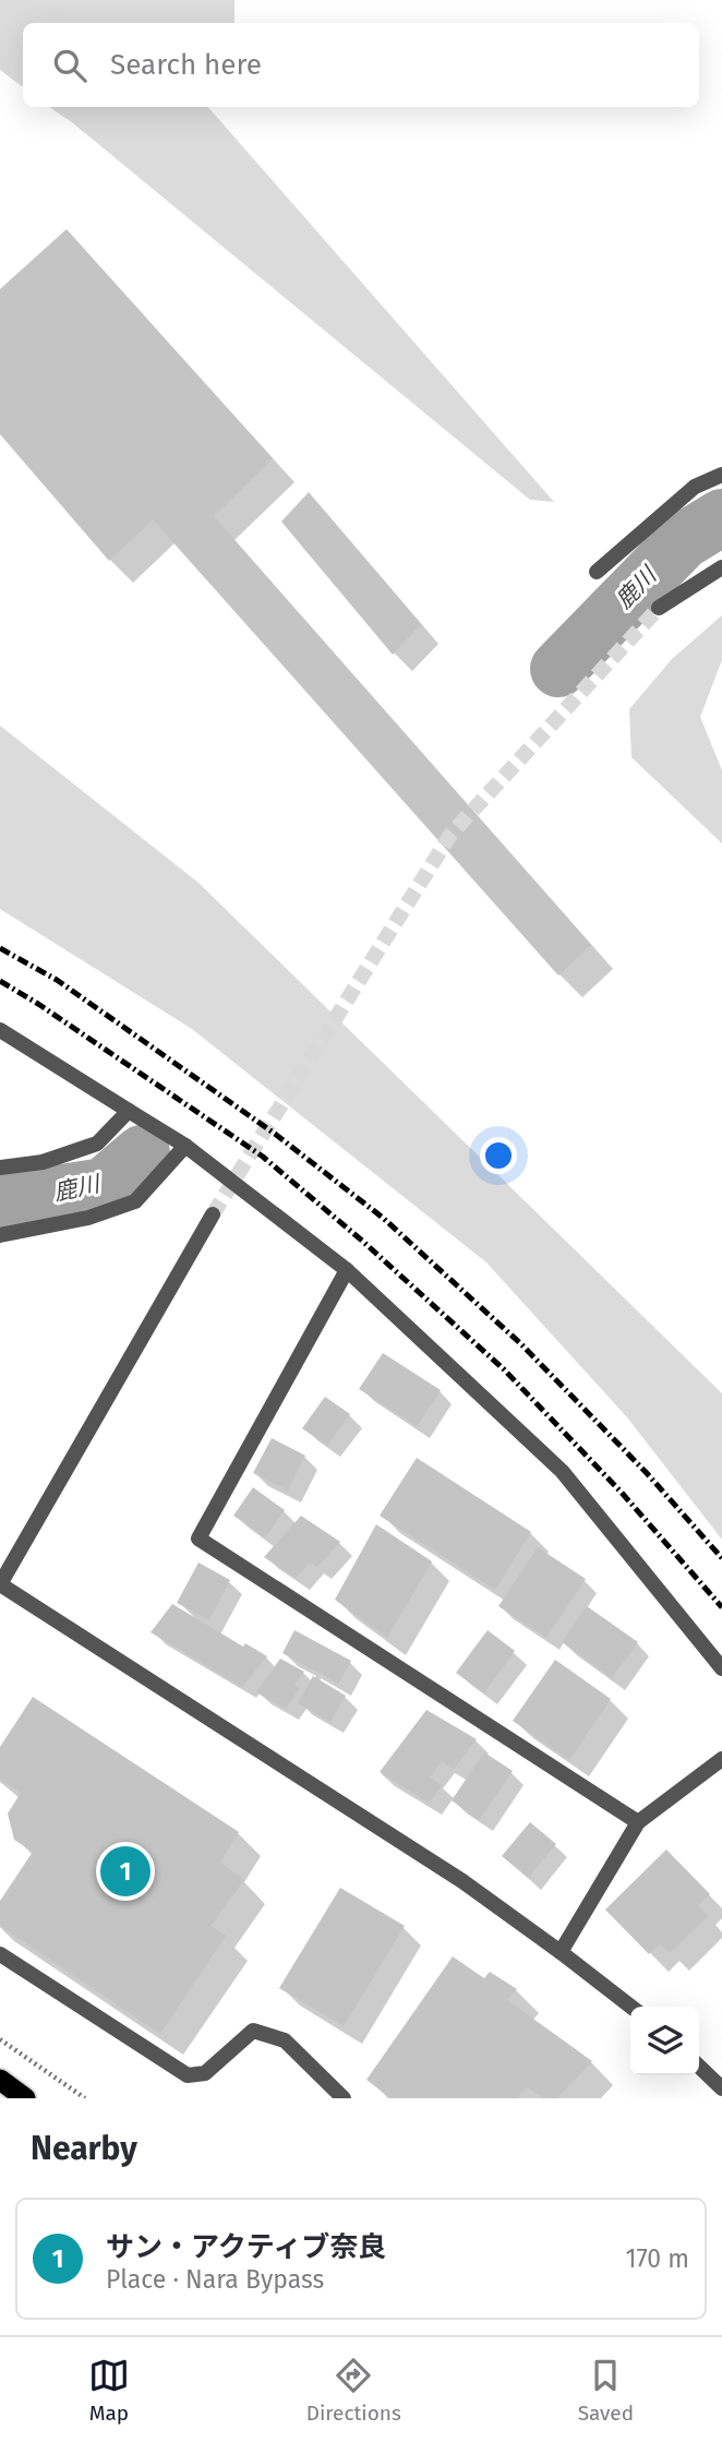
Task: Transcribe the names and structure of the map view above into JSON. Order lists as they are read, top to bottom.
{
  "water": ["鹿川"],
  "page": {
    "search": "Search here",
    "pins": "1",
    "heading": "Nearby",
    "list": [
      {
        "mark": "1",
        "name": "サン・アクティブ奈良",
        "note": "Place · Nara Bypass",
        "value": "170 m"
      }
    ],
    "nav": ["Map", "Directions", "Saved"]
  }
}
